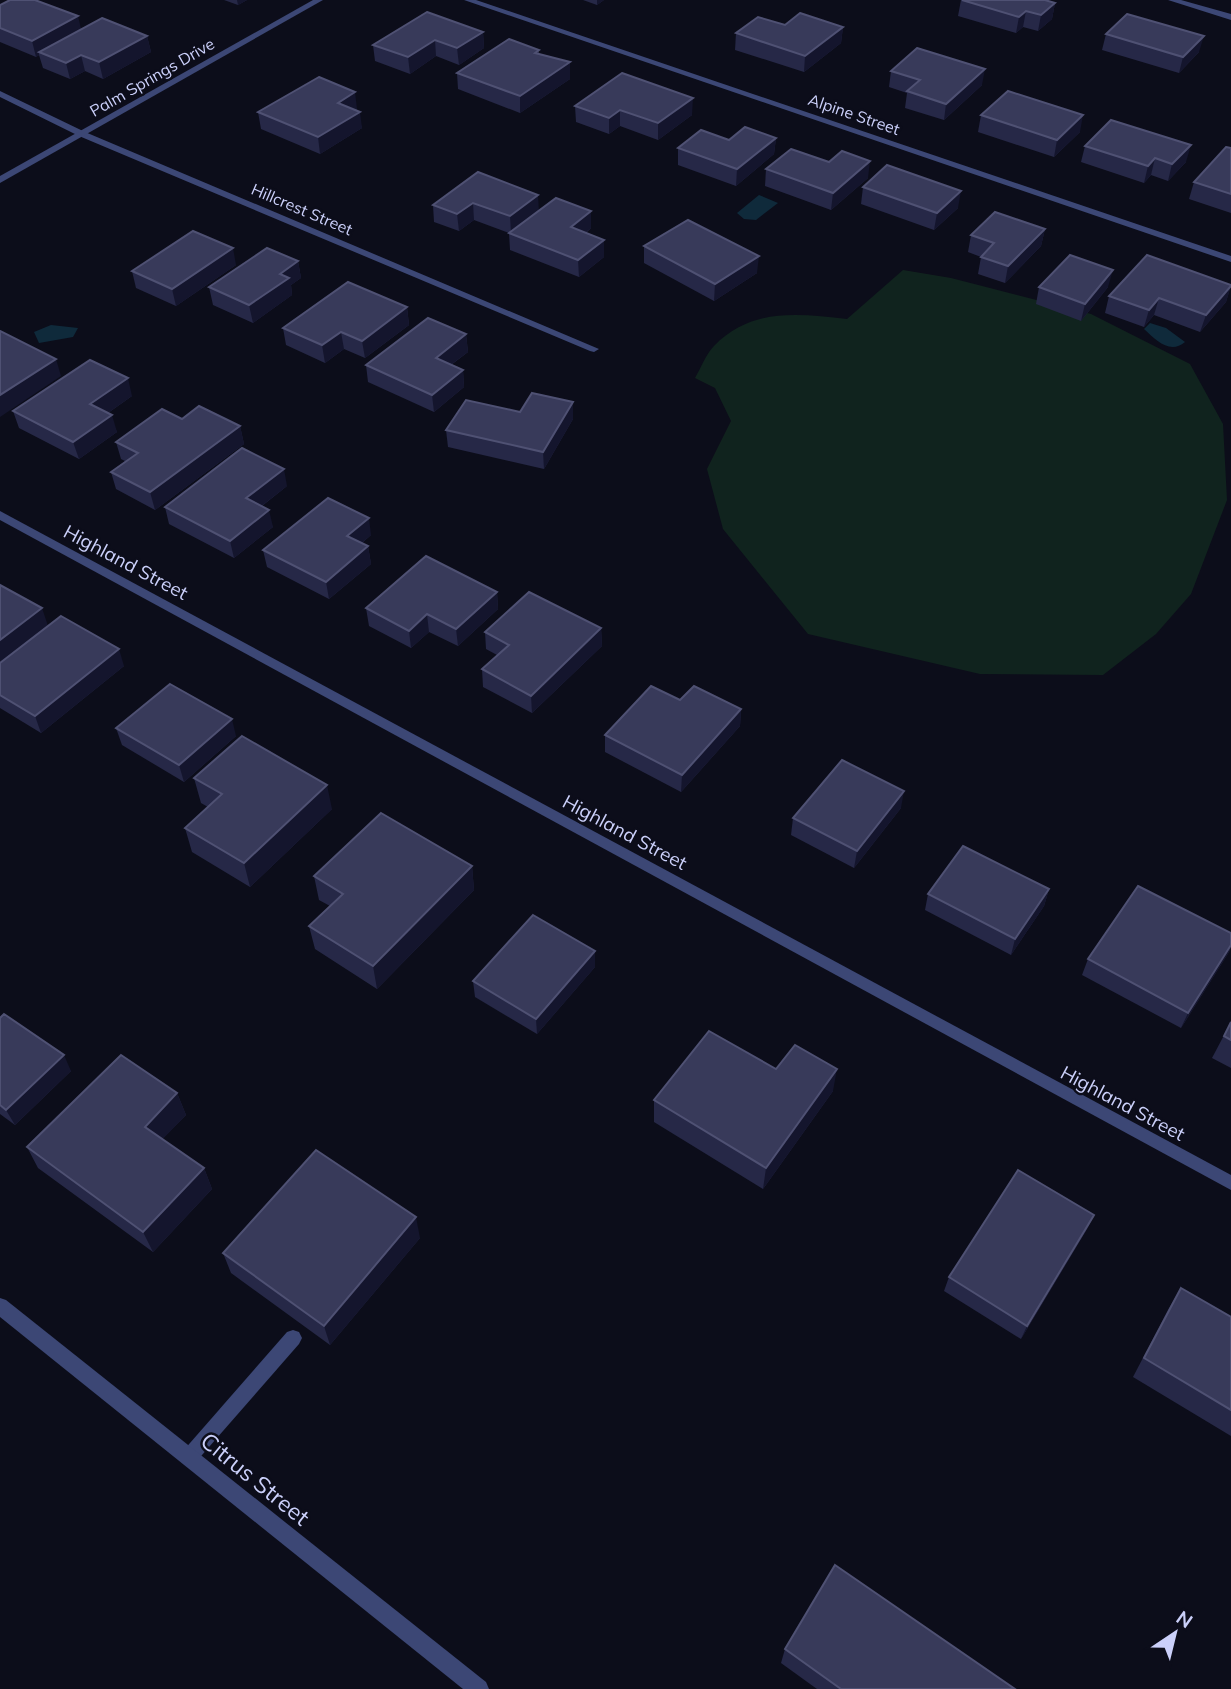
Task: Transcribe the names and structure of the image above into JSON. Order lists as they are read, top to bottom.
{
  "streets": {
    "street": [
      "Palm Springs Drive",
      "Alpine Street",
      "Hillcrest Street",
      "Highland Street",
      "Citrus Street"
    ]
  },
  "crossings": [
    ["Palm Springs Drive", "Hillcrest Street"]
  ],
  "north": "top right"
}
